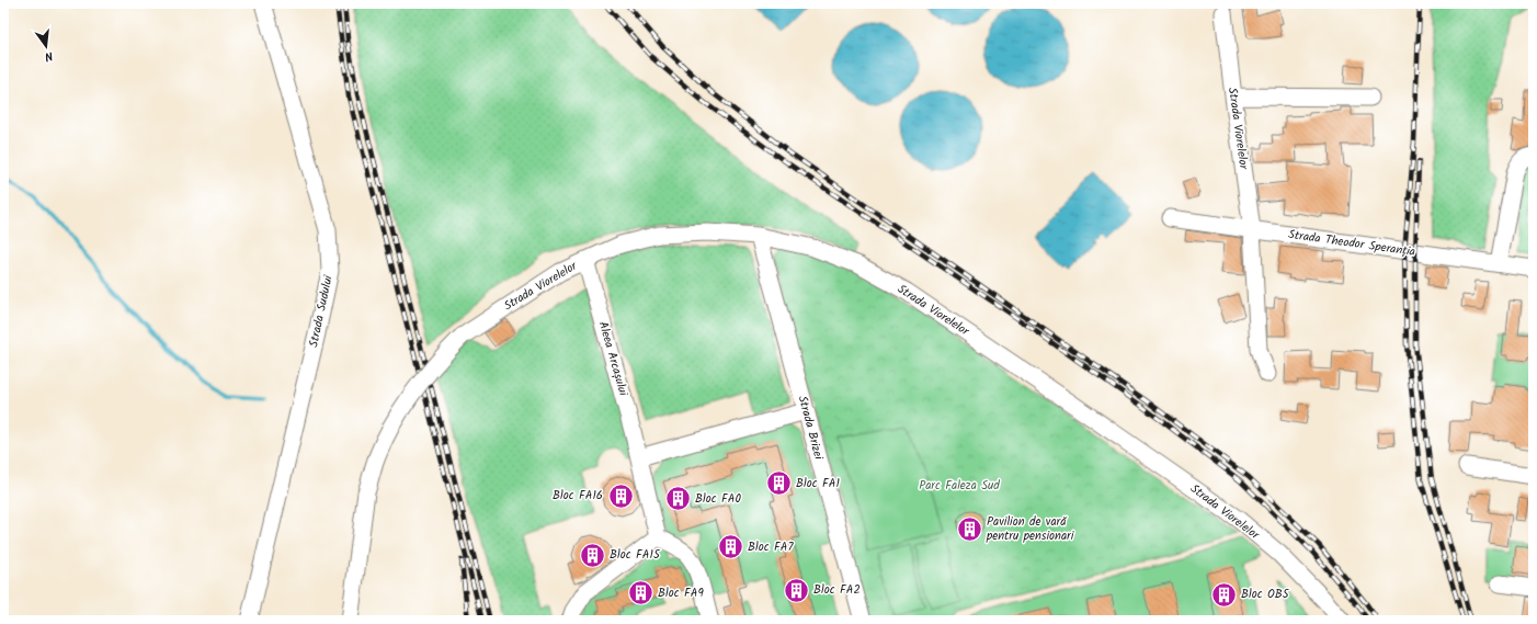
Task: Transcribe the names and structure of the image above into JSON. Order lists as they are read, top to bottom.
{
  "streets": {
    "street": [
      "Strada Viorelelor",
      "Strada Theodor Speranția",
      "Strada Sudului",
      "Aleea Arcașului",
      "Strada Brizei"
    ]
  },
  "crossings": [
    ["Strada Viorelelor", "Strada Theodor Speranția"],
    ["Strada Viorelelor", "Aleea Arcașului"],
    ["Strada Viorelelor", "Strada Brizei"]
  ],
  "parks": ["Parc Faleza Sud"],
  "places": {
    "building": [
      "Bloc FA1",
      "Bloc FA16",
      "Bloc FA0",
      "Pavilion de vară pentru pensionari",
      "Bloc FA7",
      "Bloc FA15",
      "Bloc FA2",
      "Bloc FA9",
      "Bloc OB5"
    ]
  },
  "north": "bottom"
}
